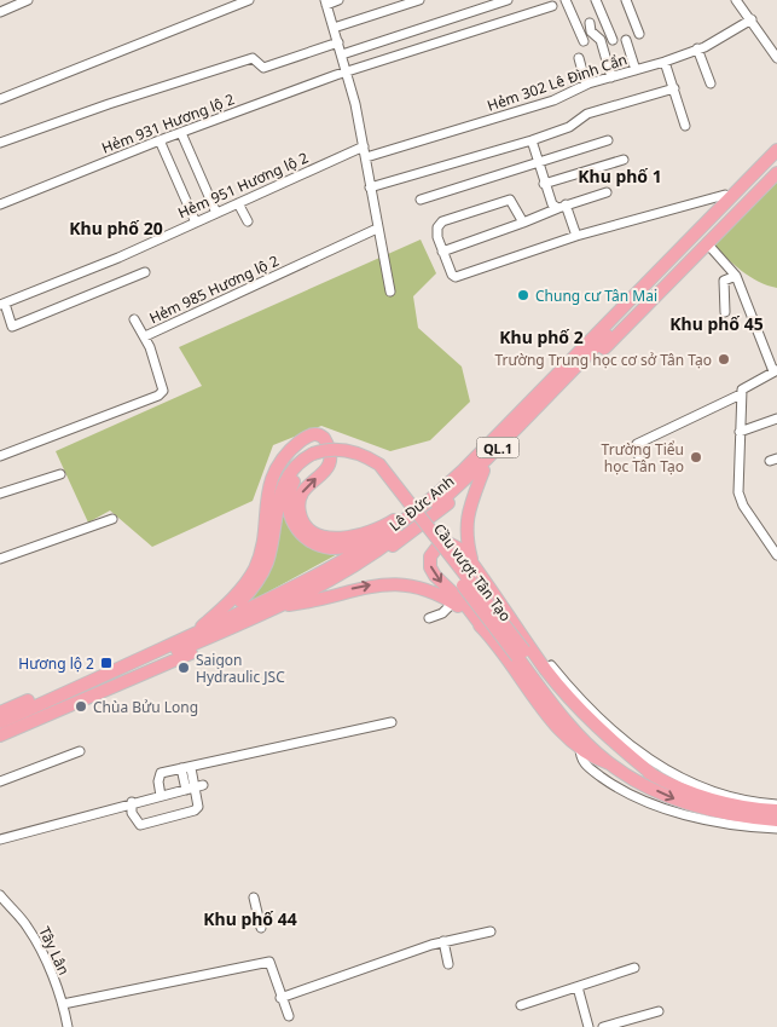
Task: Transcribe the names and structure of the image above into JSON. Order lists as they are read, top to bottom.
{
  "streets": {
    "highway": ["QL.1", "Lê Đức Anh"],
    "street": [
      "Hẻm 302 Lê Đình Cẩn",
      "Hẻm 931 Hương lộ 2",
      "Hẻm 951 Hương lộ 2",
      "Hẻm 985 Hương lộ 2",
      "Tây Lân"
    ]
  },
  "districts": [
    "Khu phố 1",
    "Khu phố 20",
    "Khu phố 45",
    "Khu phố 2",
    "Khu phố 44"
  ],
  "places": {
    "other": [
      "Chung cư Tân Mai",
      "Trường Trung học cơ sở Tân Tạo",
      "Trường Tiểu học Tân Tạo",
      "Saigon Hydraulic JSC",
      "Chùa Bửu Long"
    ],
    "transit": ["Hương lộ 2"]
  }
}
